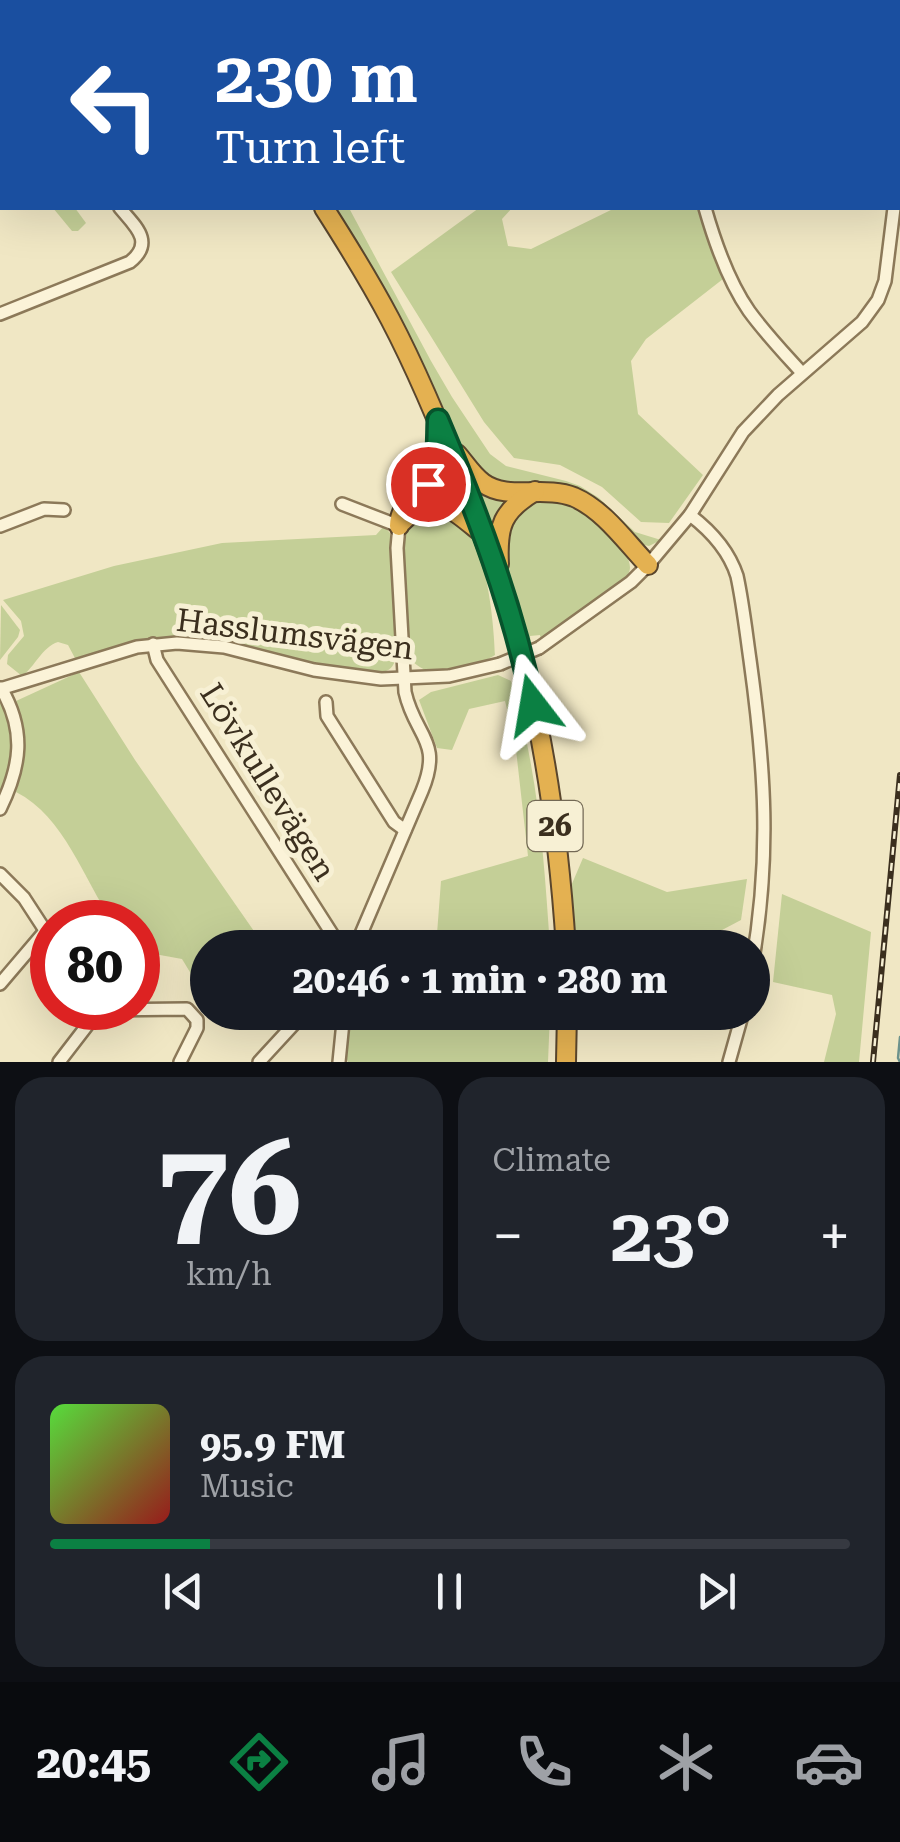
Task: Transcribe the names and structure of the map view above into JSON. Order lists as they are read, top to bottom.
{
  "streets": {
    "highway": ["26"],
    "street": ["Hasslumsvägen", "Lövkullevägen"]
  },
  "crossings": [
    ["Hasslumsvägen", "Lövkullevägen"]
  ],
  "page": {
    "turn": ["230 m", "Turn left"],
    "limit": "80",
    "trip": "20:46 · 1 min · 280 m",
    "tile": [
      ["76", "km/h"],
      "Climate"
    ],
    "heat": ["−", "23°", "+"],
    "song": ["95.9 FM", "Music"],
    "tabs": "20:45"
  }
}
